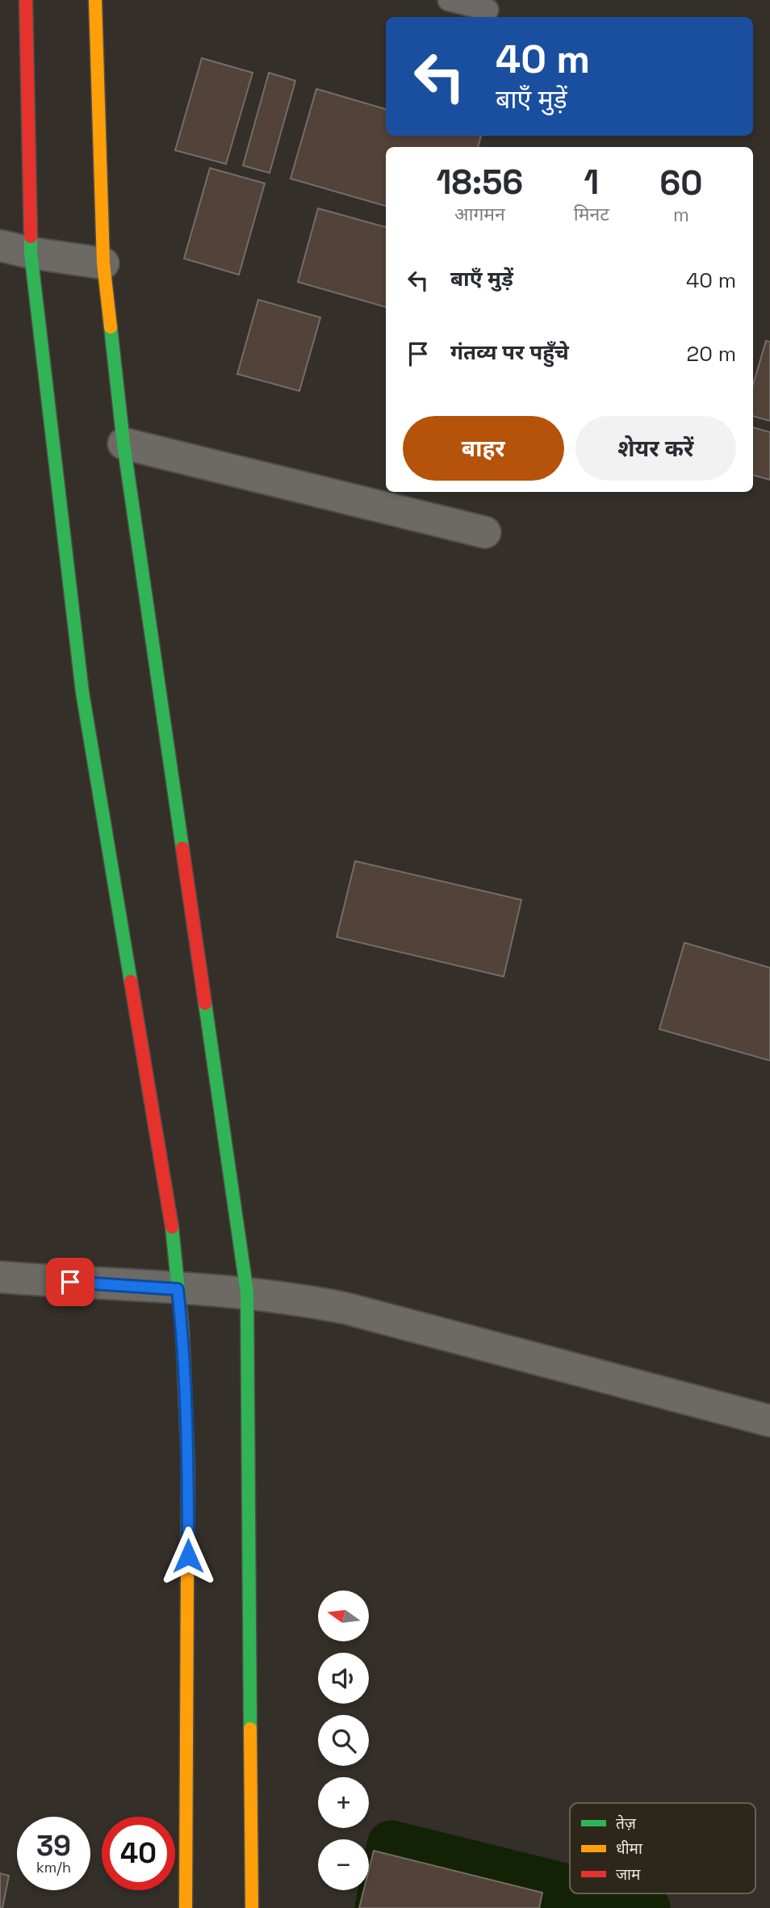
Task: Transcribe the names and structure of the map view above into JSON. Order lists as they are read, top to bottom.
{
  "legend": ["तेज़", "धीमा", "जाम"],
  "north": "left",
  "page": {
    "turn": ["40 m", "बाएँ मुड़ें"],
    "eta": [
      "18:56",
      "आगमन",
      "1",
      "मिनट",
      "60",
      "m"
    ],
    "list": [
      {
        "name": "बाएँ मुड़ें",
        "value": "40 m"
      },
      {
        "name": "गंतव्य पर पहुँचे",
        "value": "20 m"
      }
    ],
    "buttons": ["बाहर", "शेयर करें"],
    "map_buttons": ["+", "−"],
    "speed": "39 km/h",
    "limit": "40"
  }
}
